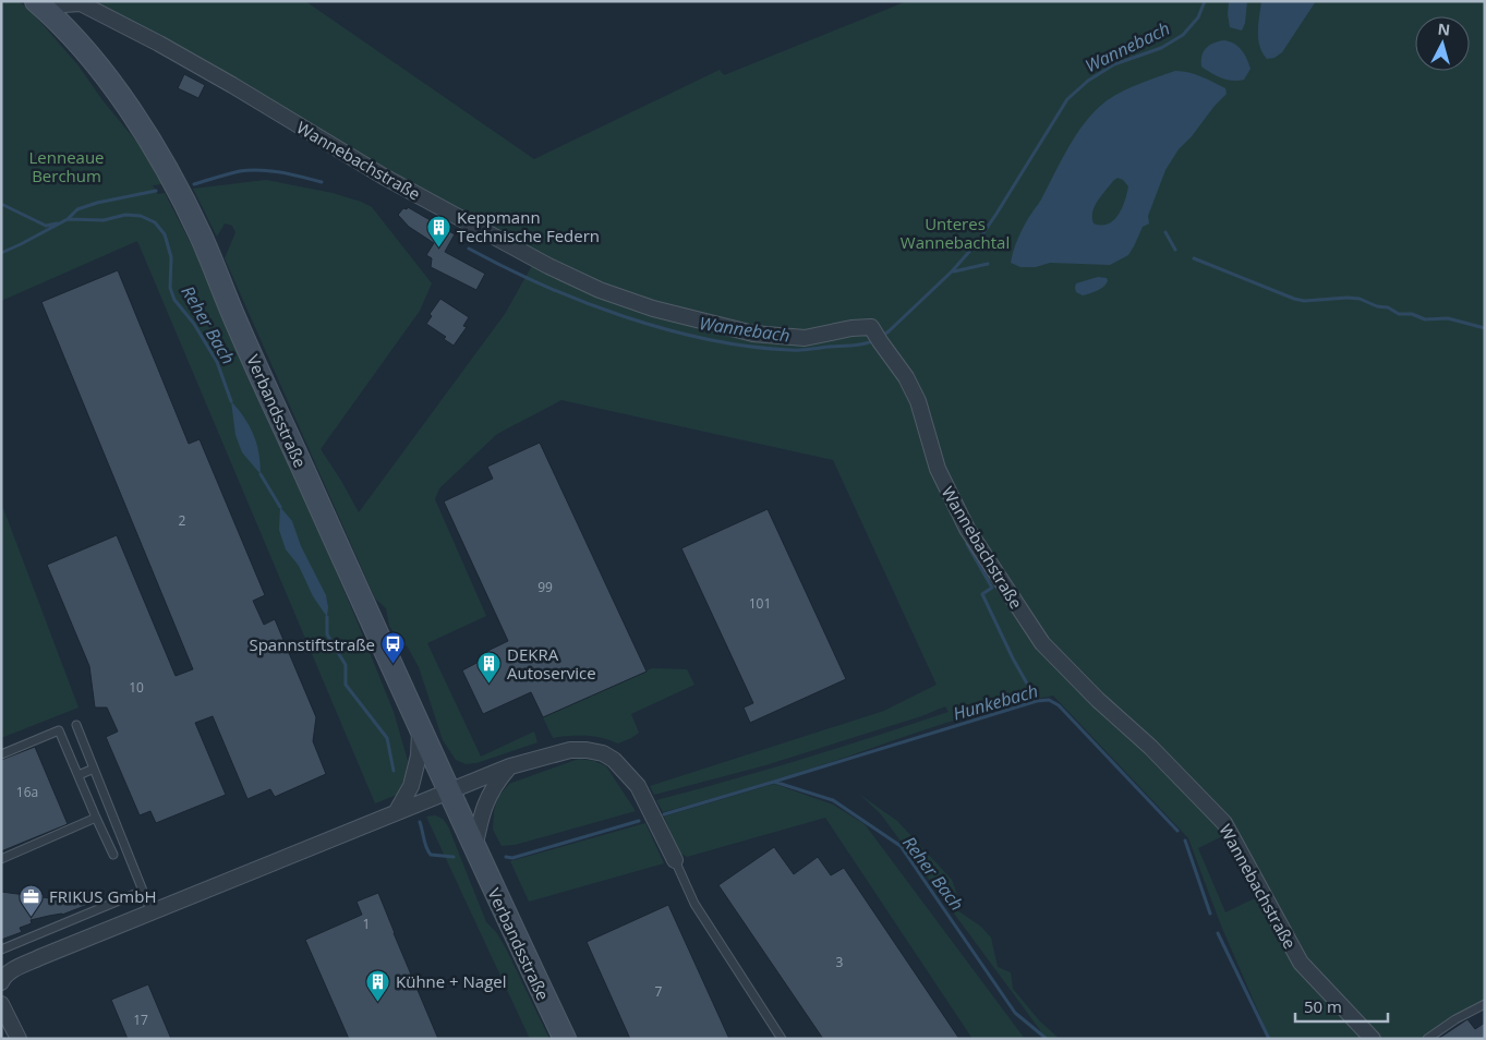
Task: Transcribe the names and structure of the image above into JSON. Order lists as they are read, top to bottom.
{
  "streets": {
    "main road": ["Verbandsstraße"],
    "street": ["Wannebachstraße"]
  },
  "crossings": [
    ["Wannebachstraße", "Verbandsstraße"]
  ],
  "water": ["Wannebach", "Reher Bach", "Hunkebach"],
  "parks": ["Lenneaue Berchum", "Unteres Wannebachtal"],
  "places": {
    "building": ["Keppmann Technische Federn", "DEKRA Autoservice", "Kühne + Nagel"],
    "bus stop": ["Spannstiftstraße"],
    "office": ["FRIKUS GmbH"]
  },
  "house_numbers": [
    "2",
    "99",
    "101",
    "10",
    "16a",
    "1",
    "3",
    "7",
    "17"
  ],
  "scale_bar": "50 m",
  "north": "top"
}
